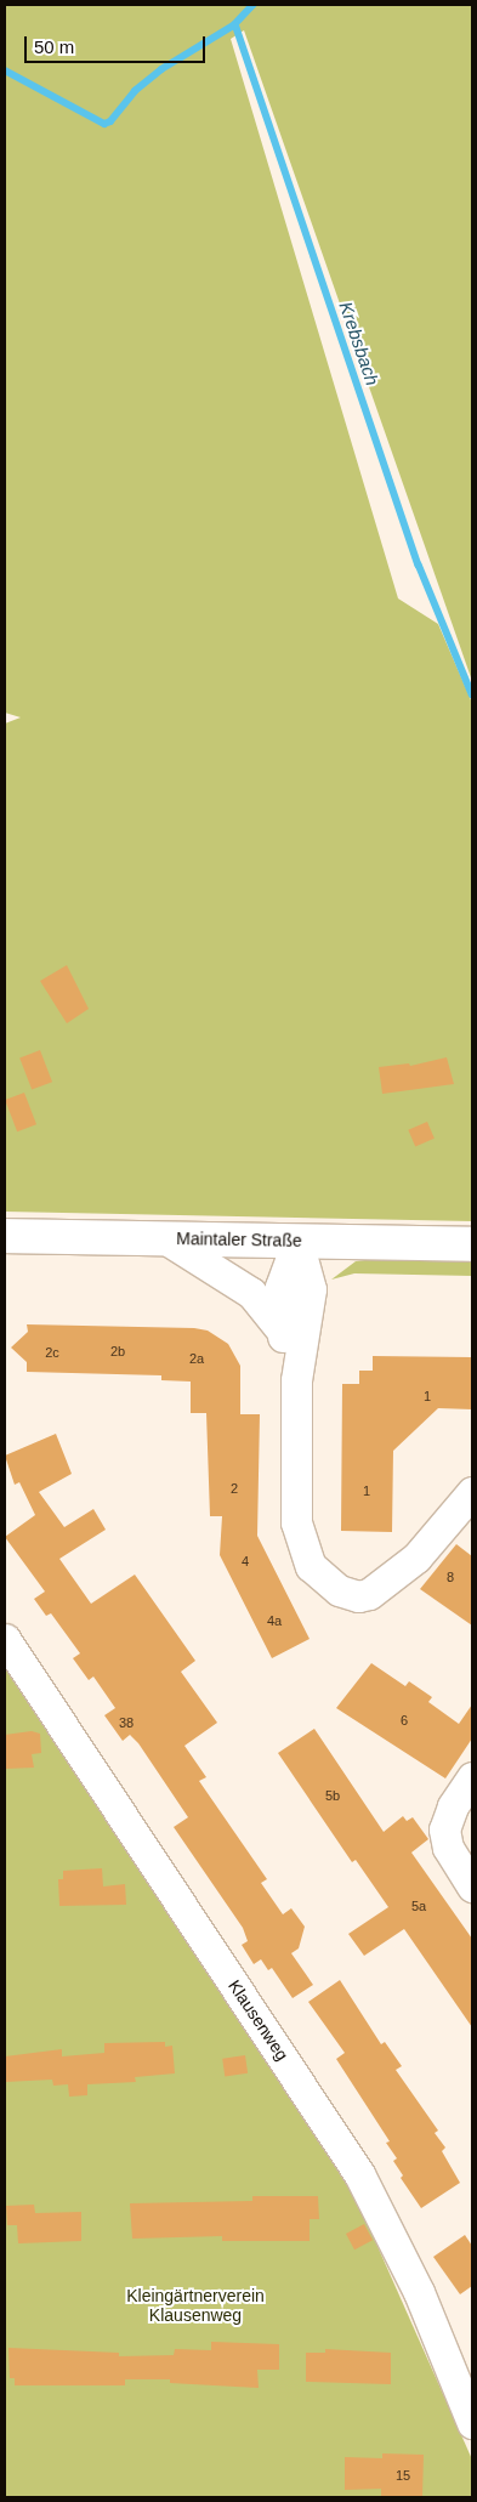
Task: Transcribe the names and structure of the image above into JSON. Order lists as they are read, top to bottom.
{
  "streets": {
    "main road": ["Maintaler Straße"],
    "street": ["Klausenweg"]
  },
  "water": ["Krebsbach"],
  "parks": ["Kleingärtnerverein Klausenweg"],
  "house_numbers": [
    "2b",
    "2c",
    "2a",
    "1",
    "2",
    "1",
    "4",
    "8",
    "4a",
    "6",
    "38",
    "5b",
    "5a",
    "15"
  ],
  "scale_bar": "50 m"
}
